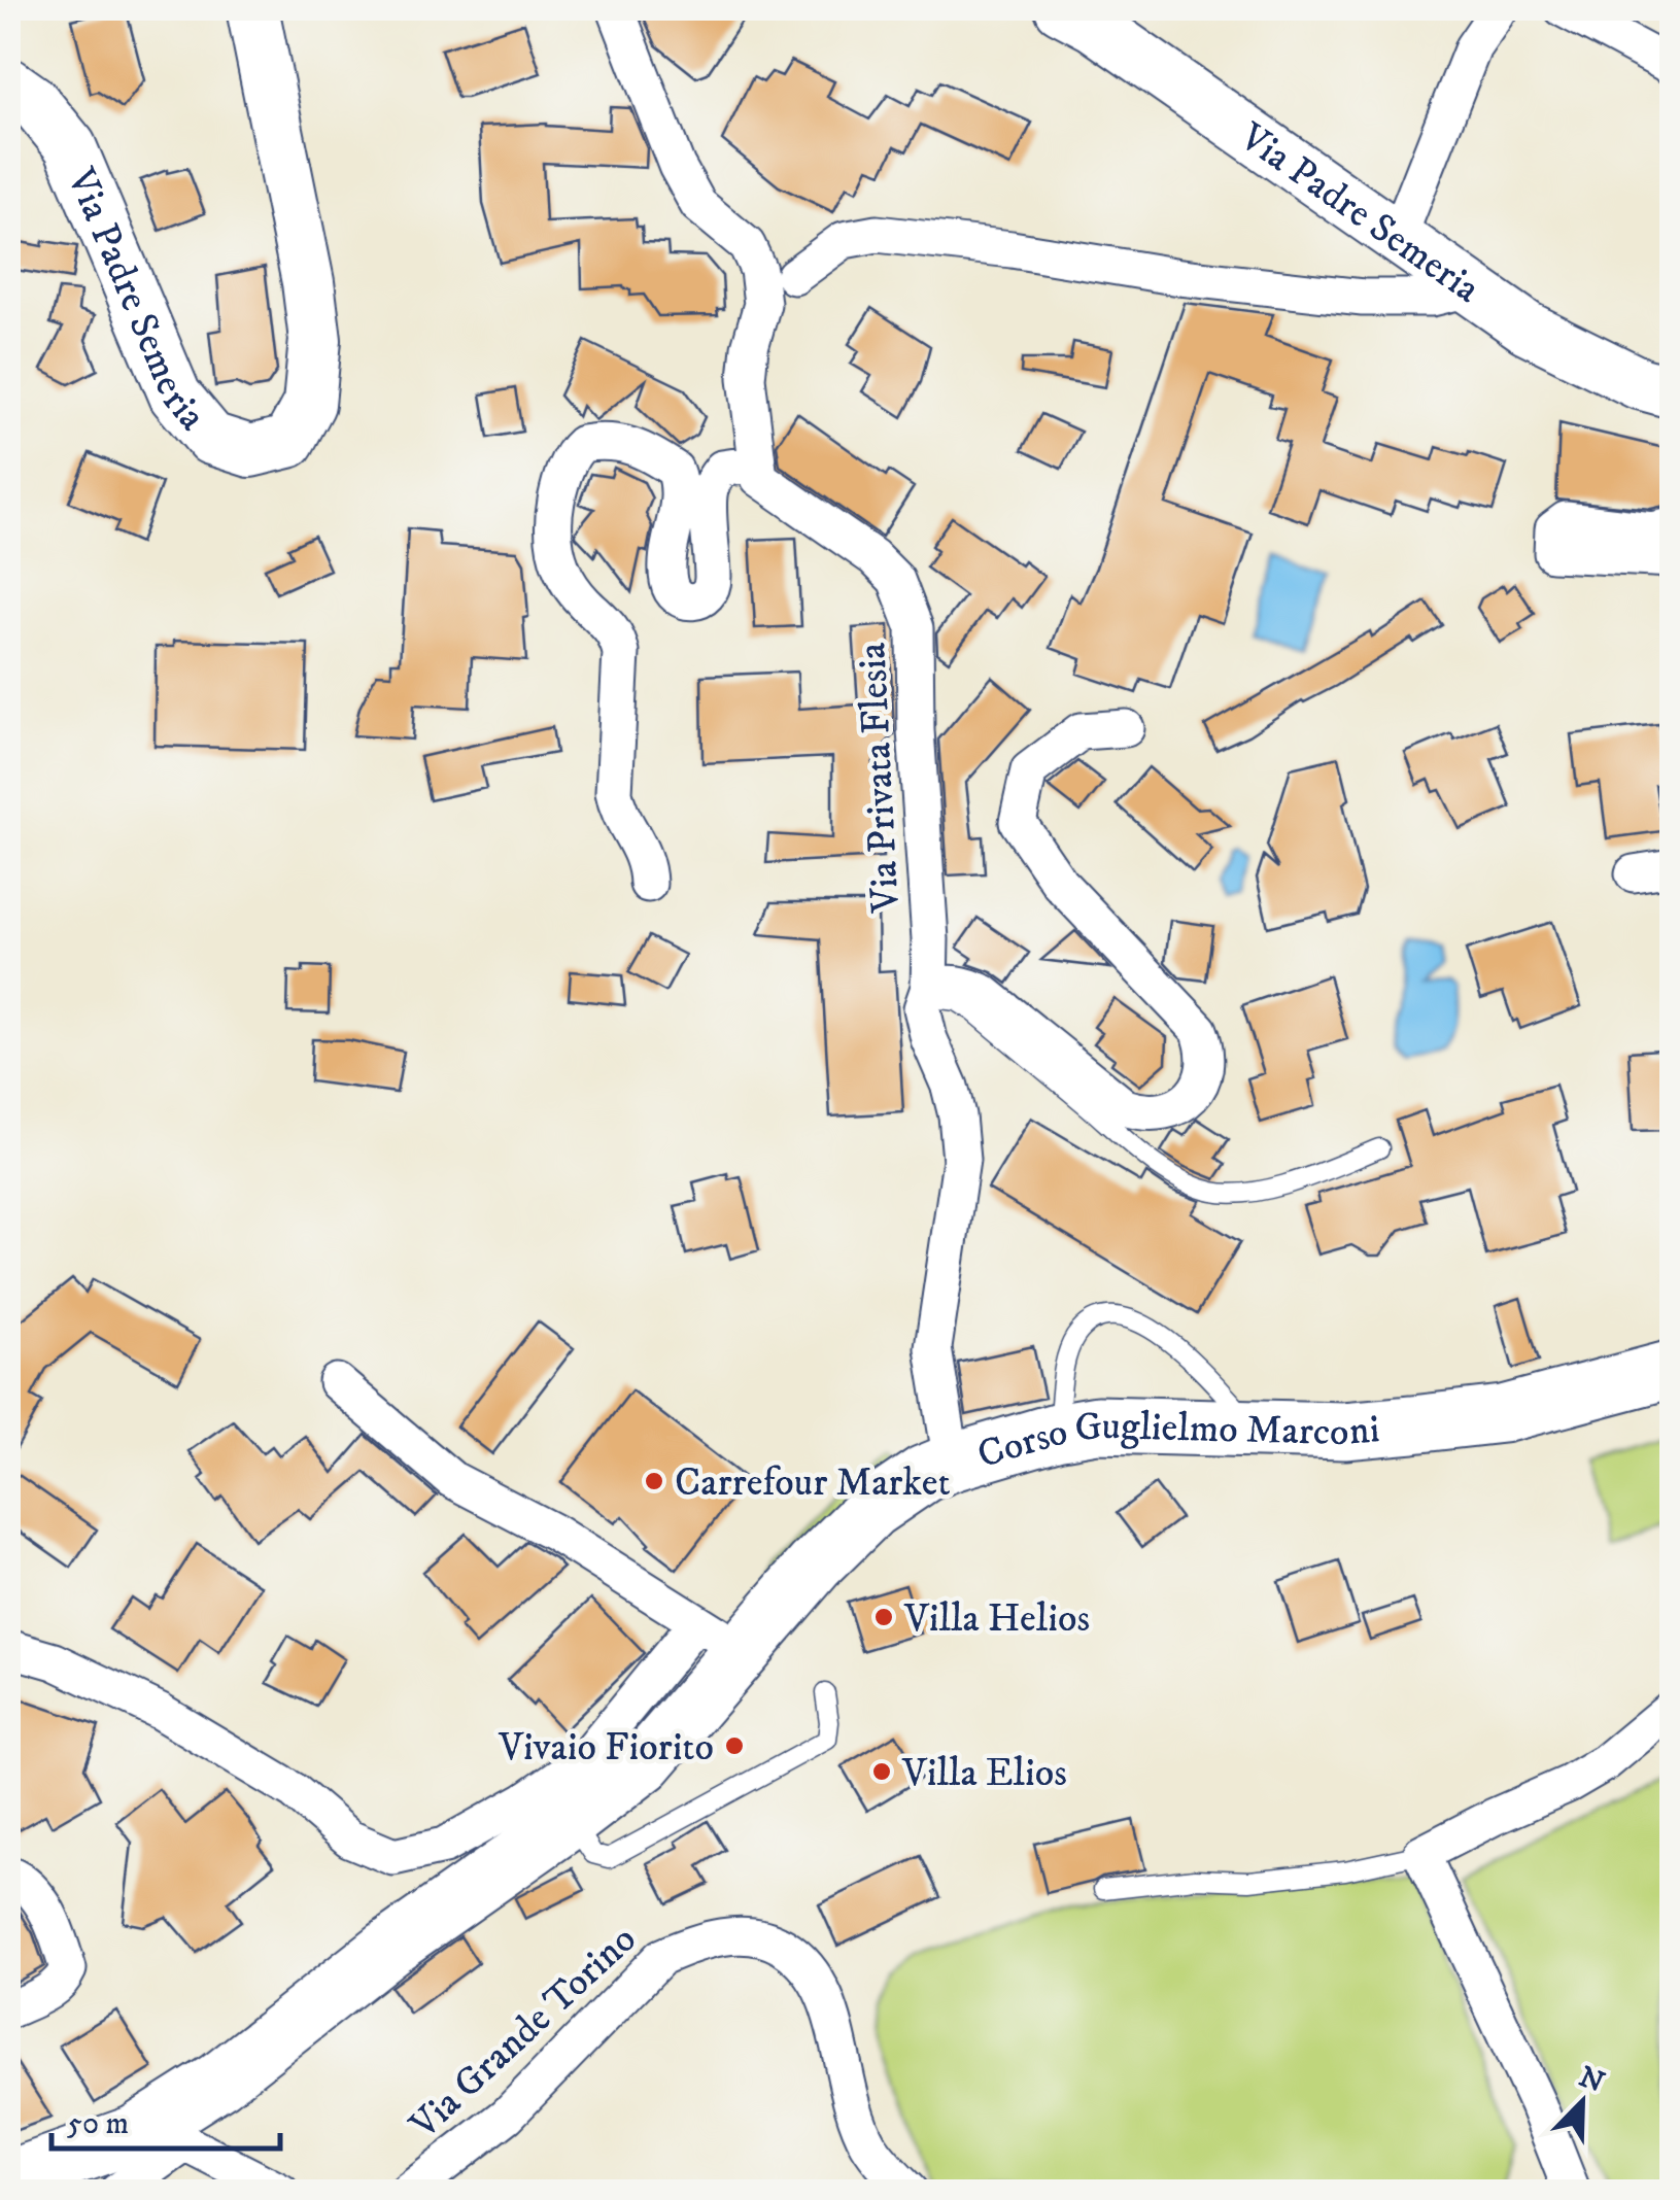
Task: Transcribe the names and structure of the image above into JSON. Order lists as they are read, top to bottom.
{
  "streets": {
    "main road": ["Via Padre Semeria", "Corso Guglielmo Marconi"],
    "street": ["Via Privata Flesia", "Via Grande Torino"]
  },
  "crossings": [
    ["Via Privata Flesia", "Corso Guglielmo Marconi"]
  ],
  "places": [
    "Carrefour Market",
    "Villa Helios",
    "Vivaio Fiorito",
    "Villa Elios"
  ],
  "scale_bar": "50 m",
  "north": "top right"
}
